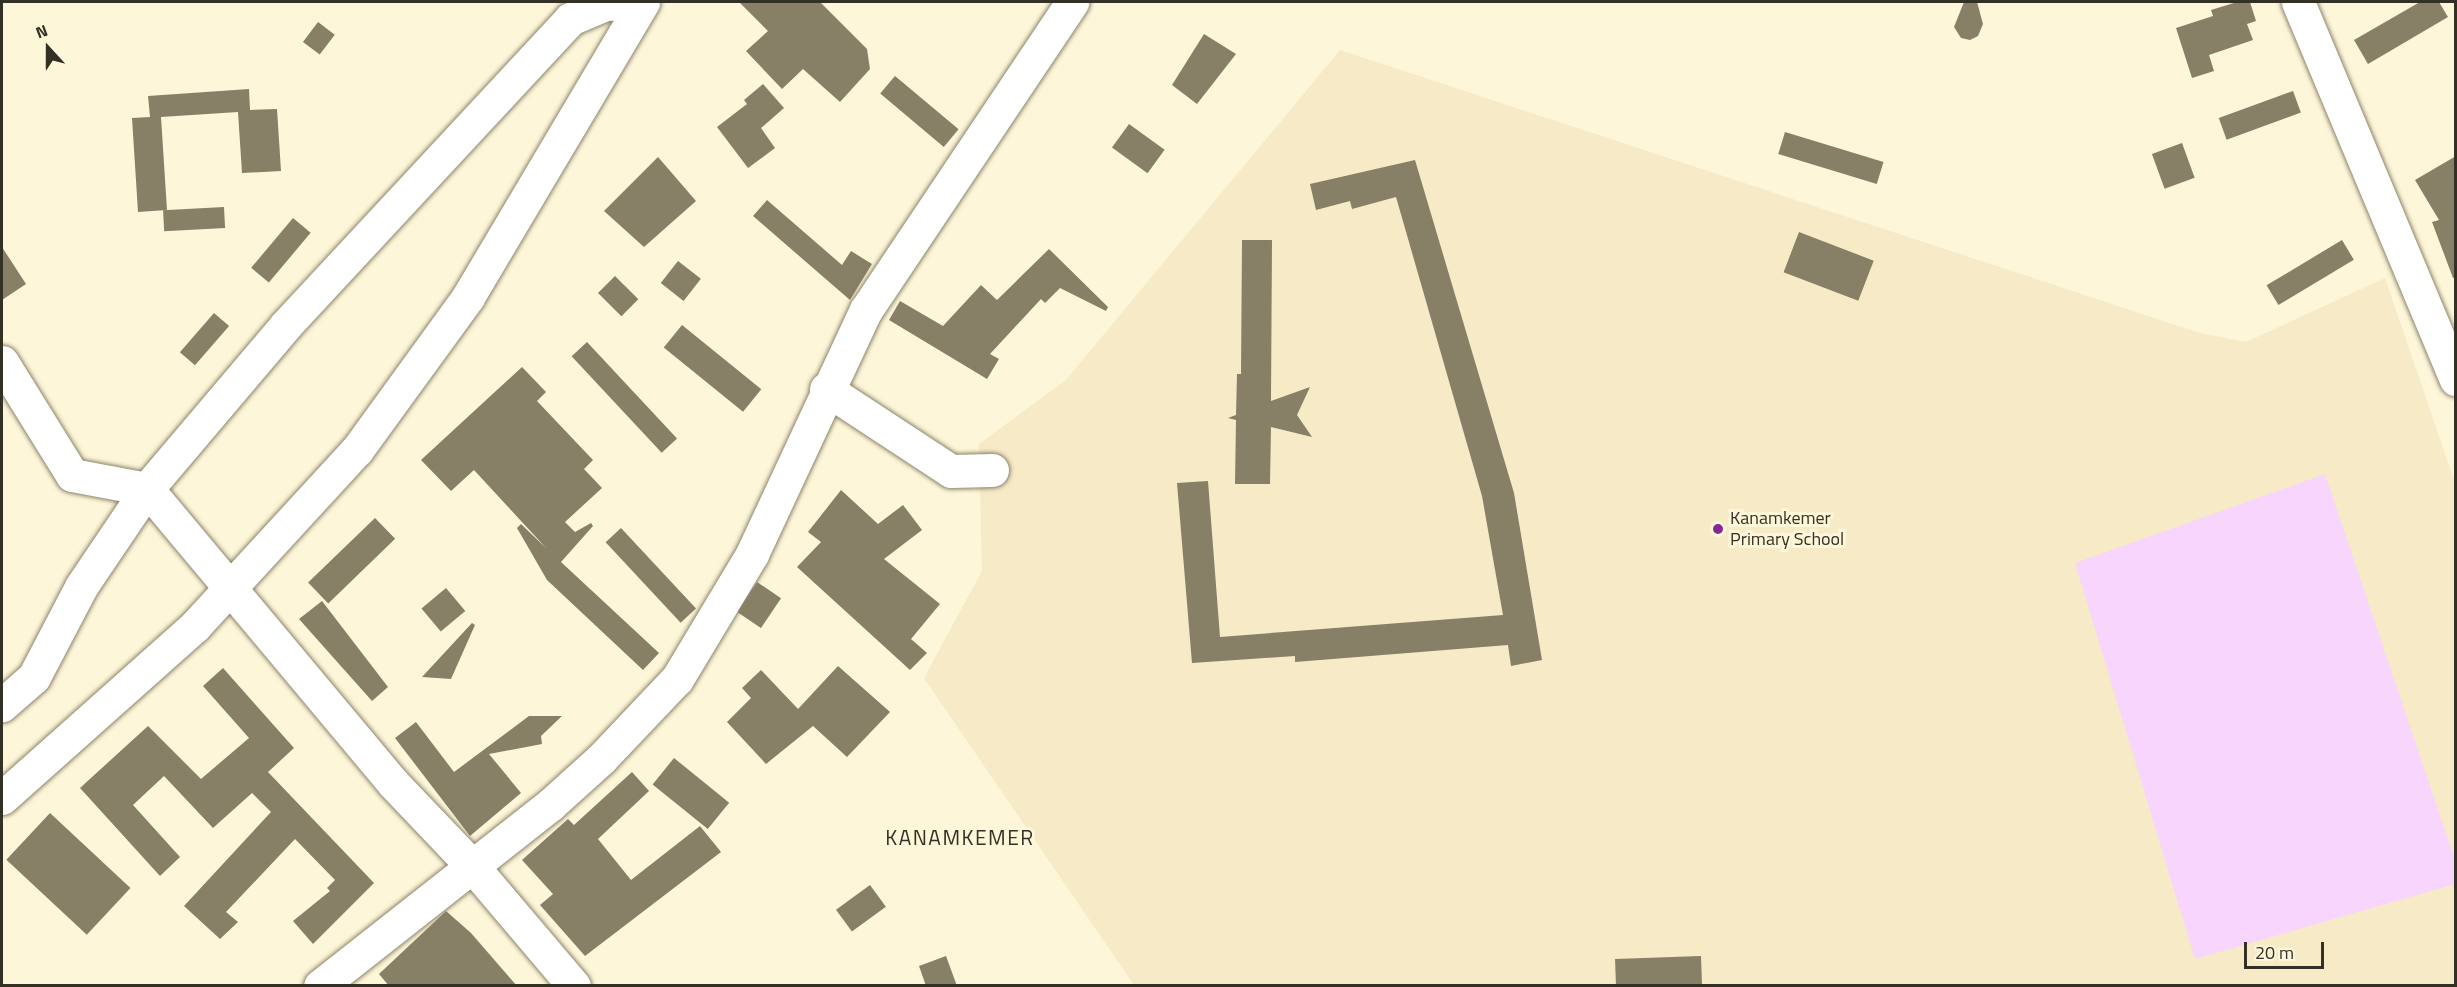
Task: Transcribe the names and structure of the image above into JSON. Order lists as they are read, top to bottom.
{
  "districts": ["KANAMKEMER"],
  "places": ["Kanamkemer Primary School"],
  "scale_bar": "20 m",
  "north": "top"
}
